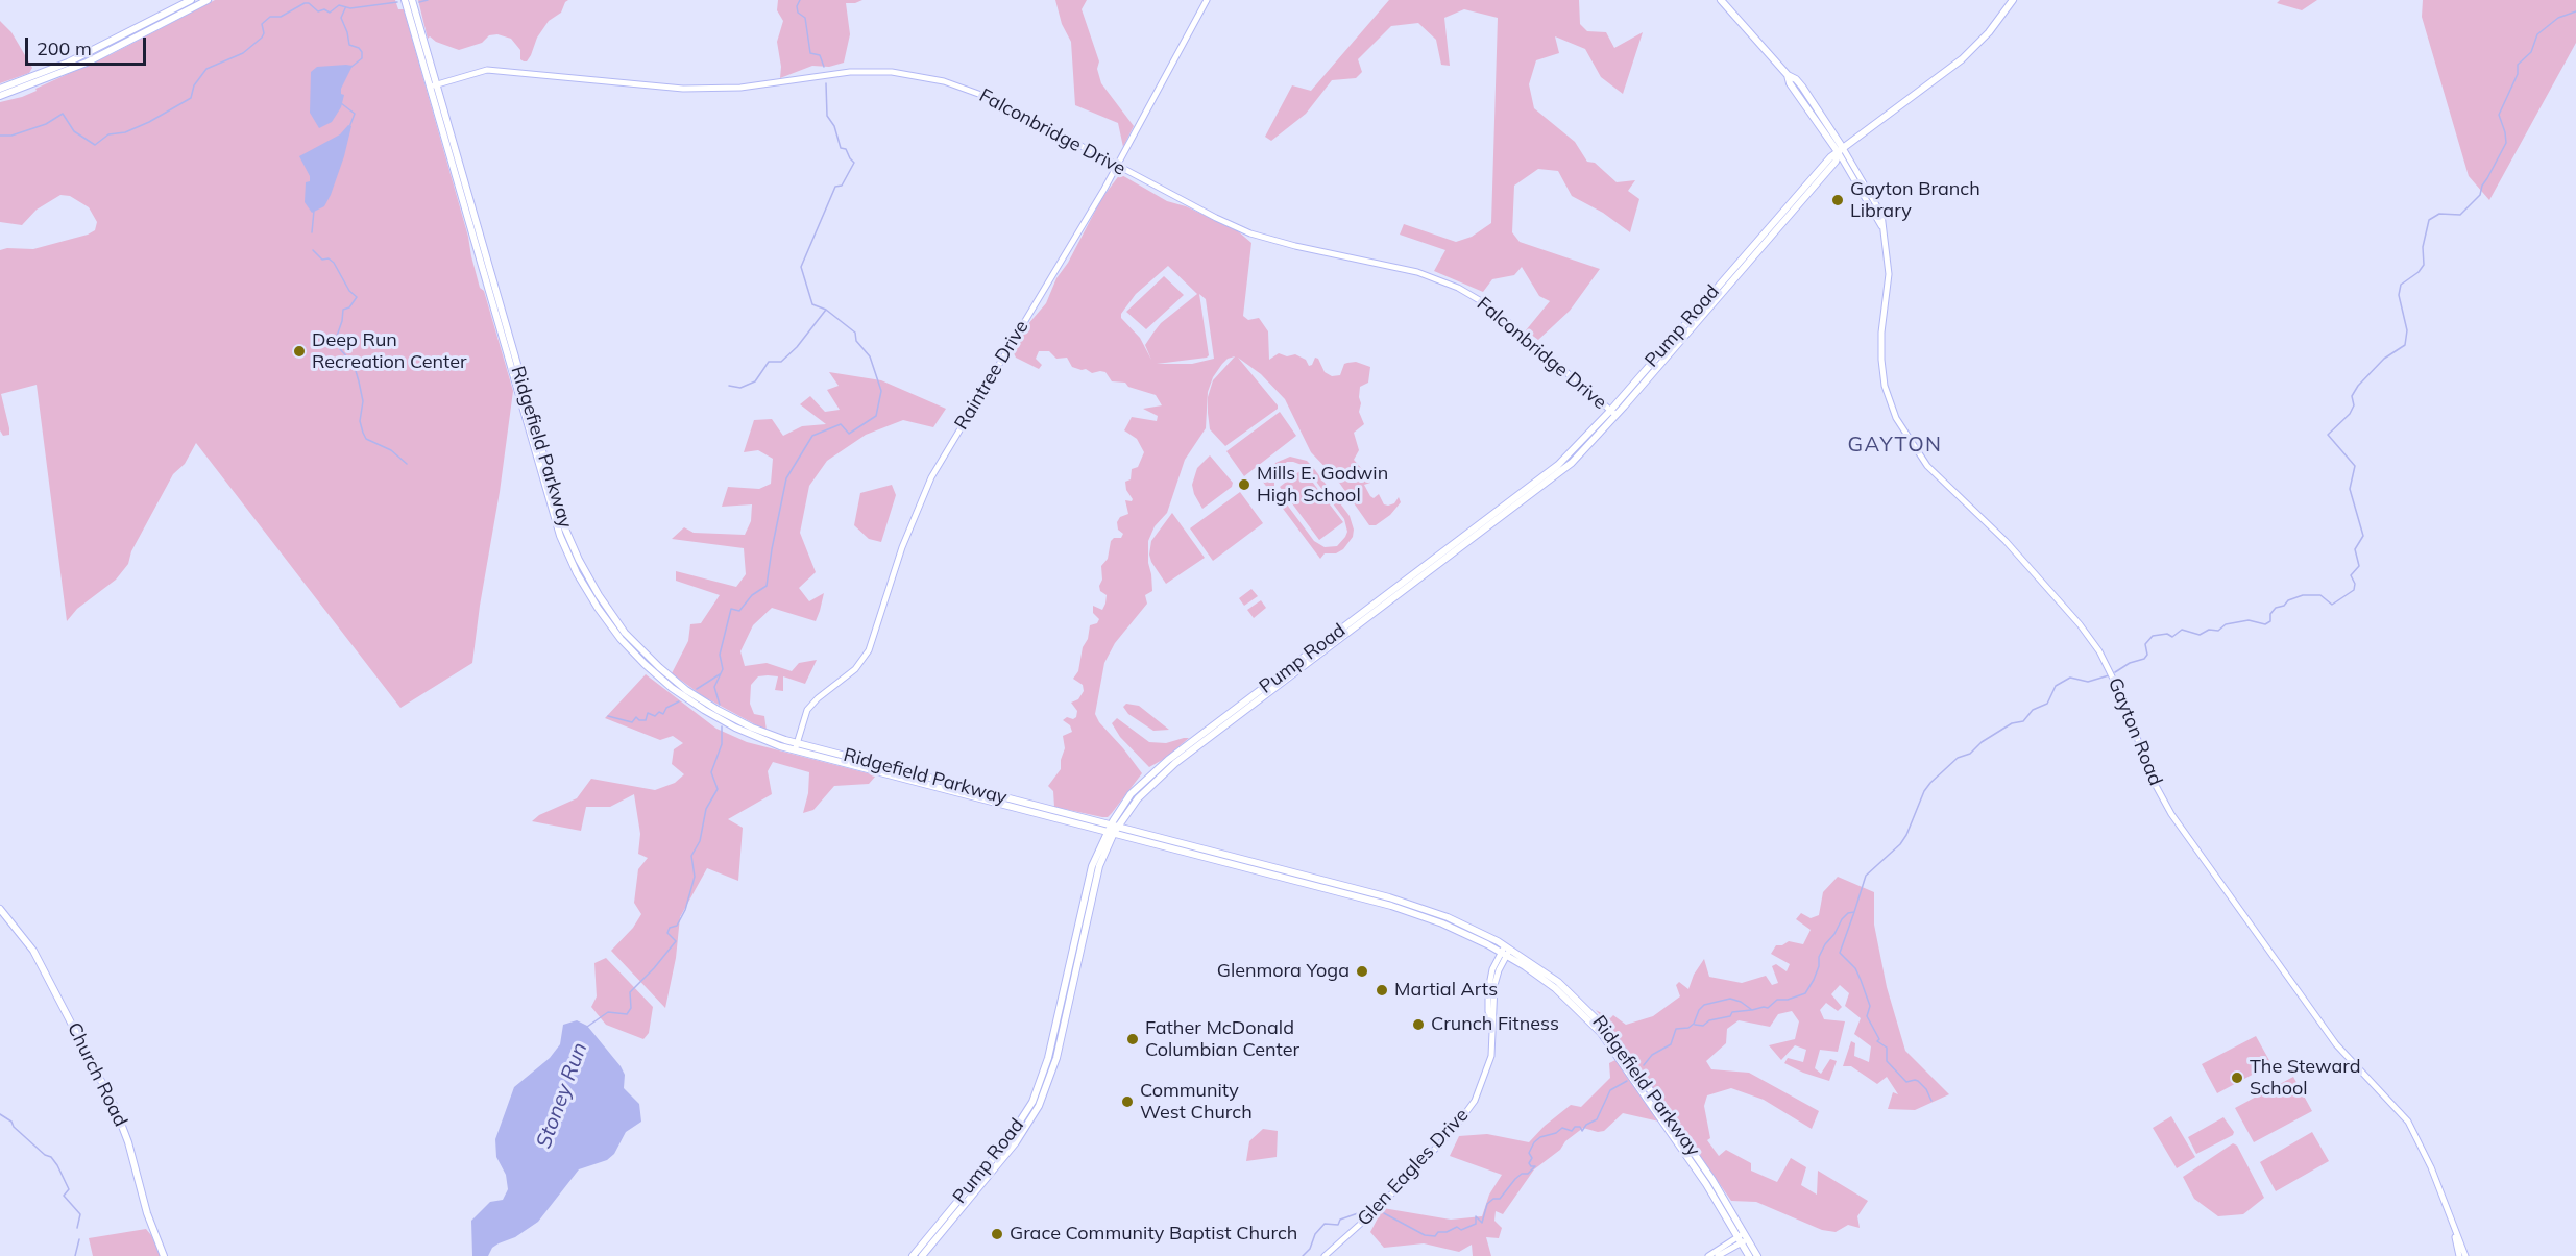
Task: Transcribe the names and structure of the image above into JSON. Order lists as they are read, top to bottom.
{
  "streets": {
    "main road": [
      "Pump Road",
      "Ridgefield Parkway",
      "Gayton Road",
      "Church Road"
    ],
    "street": ["Falconbridge Drive", "Raintree Drive", "Glen Eagles Drive"]
  },
  "crossings": [
    ["Falconbridge Drive", "Pump Road"],
    ["Falconbridge Drive", "Raintree Drive"],
    ["Falconbridge Drive", "Ridgefield Parkway"],
    ["Pump Road", "Ridgefield Parkway"],
    ["Pump Road", "Gayton Road"],
    ["Raintree Drive", "Ridgefield Parkway"],
    ["Ridgefield Parkway", "Glen Eagles Drive"]
  ],
  "districts": ["GAYTON"],
  "water": ["Stoney Run"],
  "places": [
    "Gayton Branch Library",
    "Deep Run Recreation Center",
    "Mills E. Godwin High School",
    "Glenmora Yoga",
    "Martial Arts",
    "Crunch Fitness",
    "Father McDonald Columbian Center",
    "The Steward School",
    "Community West Church",
    "Grace Community Baptist Church"
  ],
  "scale_bar": "200 m"
}
